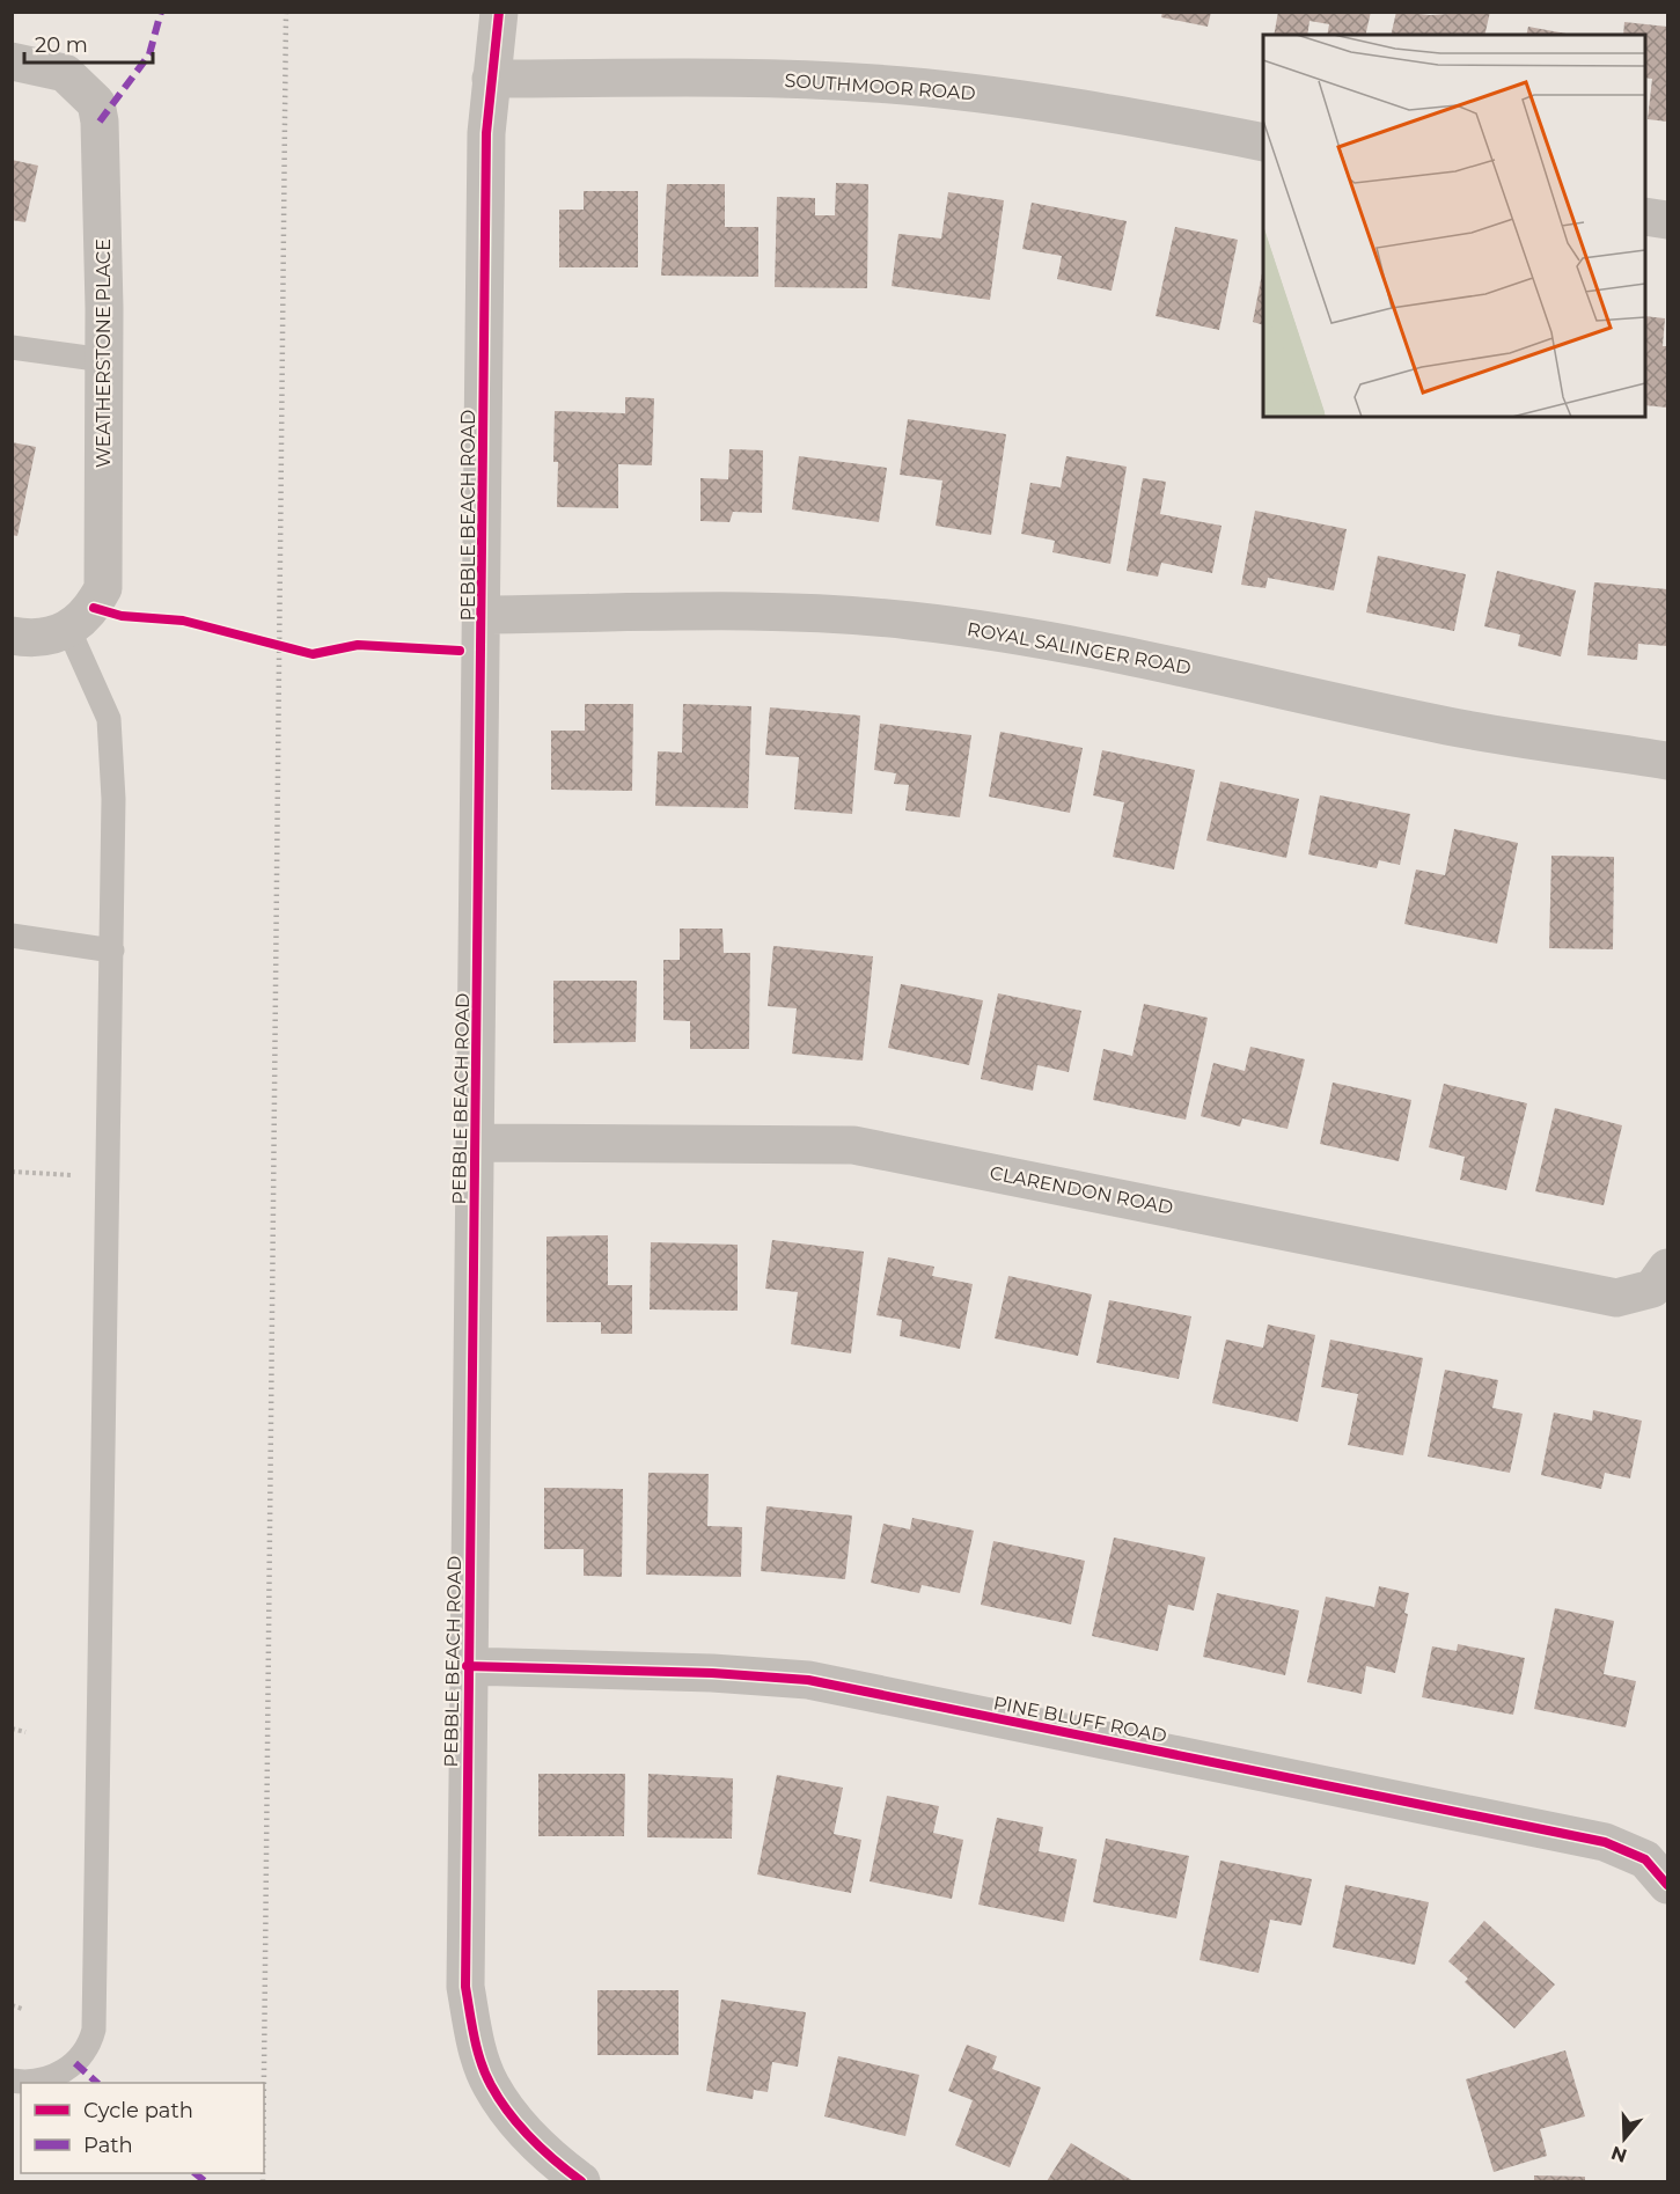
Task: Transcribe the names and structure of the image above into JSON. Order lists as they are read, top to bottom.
{
  "streets": {
    "street": [
      "SOUTHMOOR ROAD",
      "WEATHERSTONE PLACE",
      "PEBBLE BEACH ROAD",
      "ROYAL SALINGER ROAD",
      "CLARENDON ROAD",
      "PINE BLUFF ROAD"
    ]
  },
  "crossings": [
    ["SOUTHMOOR ROAD", "PEBBLE BEACH ROAD"],
    ["PEBBLE BEACH ROAD", "ROYAL SALINGER ROAD"],
    ["PEBBLE BEACH ROAD", "CLARENDON ROAD"],
    ["PEBBLE BEACH ROAD", "PINE BLUFF ROAD"]
  ],
  "legend": ["Cycle path", "Path"],
  "scale_bar": "20 m",
  "north": "bottom"
}
